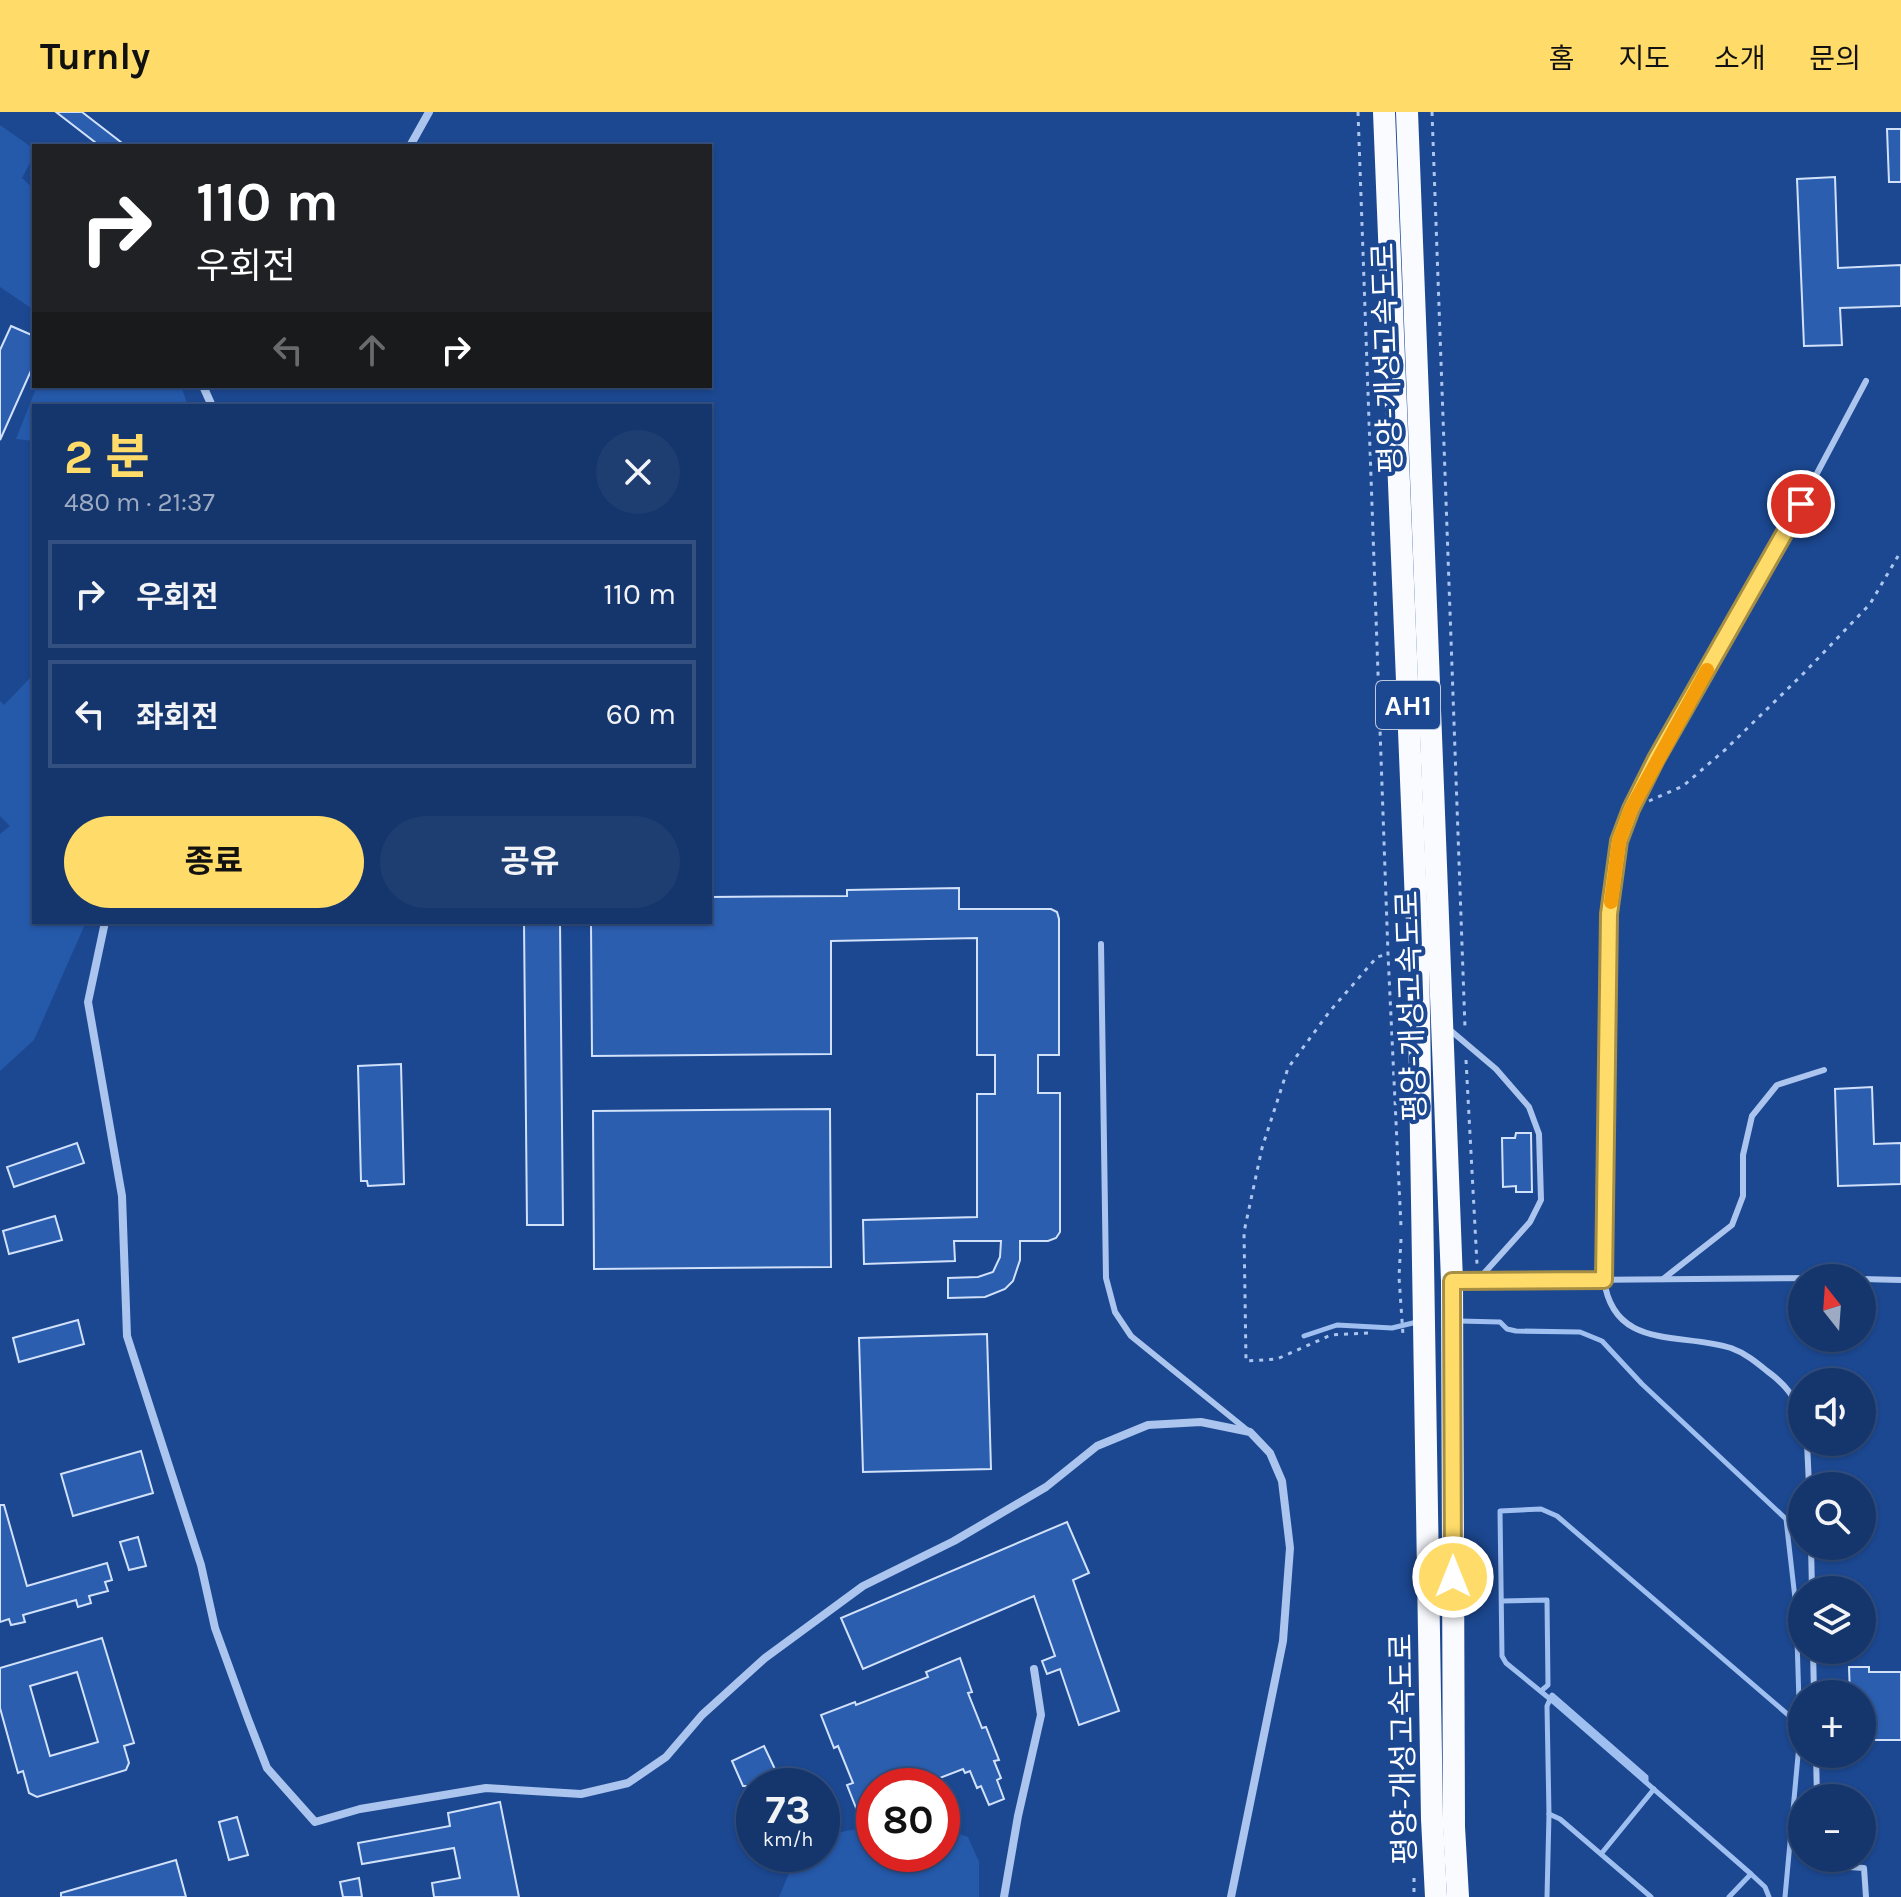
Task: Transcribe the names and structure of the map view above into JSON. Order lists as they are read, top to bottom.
{
  "streets": {
    "highway": ["평양-개성고속도로", "AH1"]
  },
  "north": "top",
  "page": {
    "header": "Turnly",
    "nav": [
      "홈",
      "지도",
      "소개",
      "문의"
    ],
    "turn": ["110 m", "우회전"],
    "heading": ["2 분", "480 m · 21:37"],
    "list": [
      {
        "name": "우회전",
        "value": "110 m"
      },
      {
        "name": "좌회전",
        "value": "60 m"
      }
    ],
    "buttons": ["종료", "공유"],
    "map_buttons": ["+", "−"],
    "speed": "73 km/h",
    "limit": "80"
  }
}
